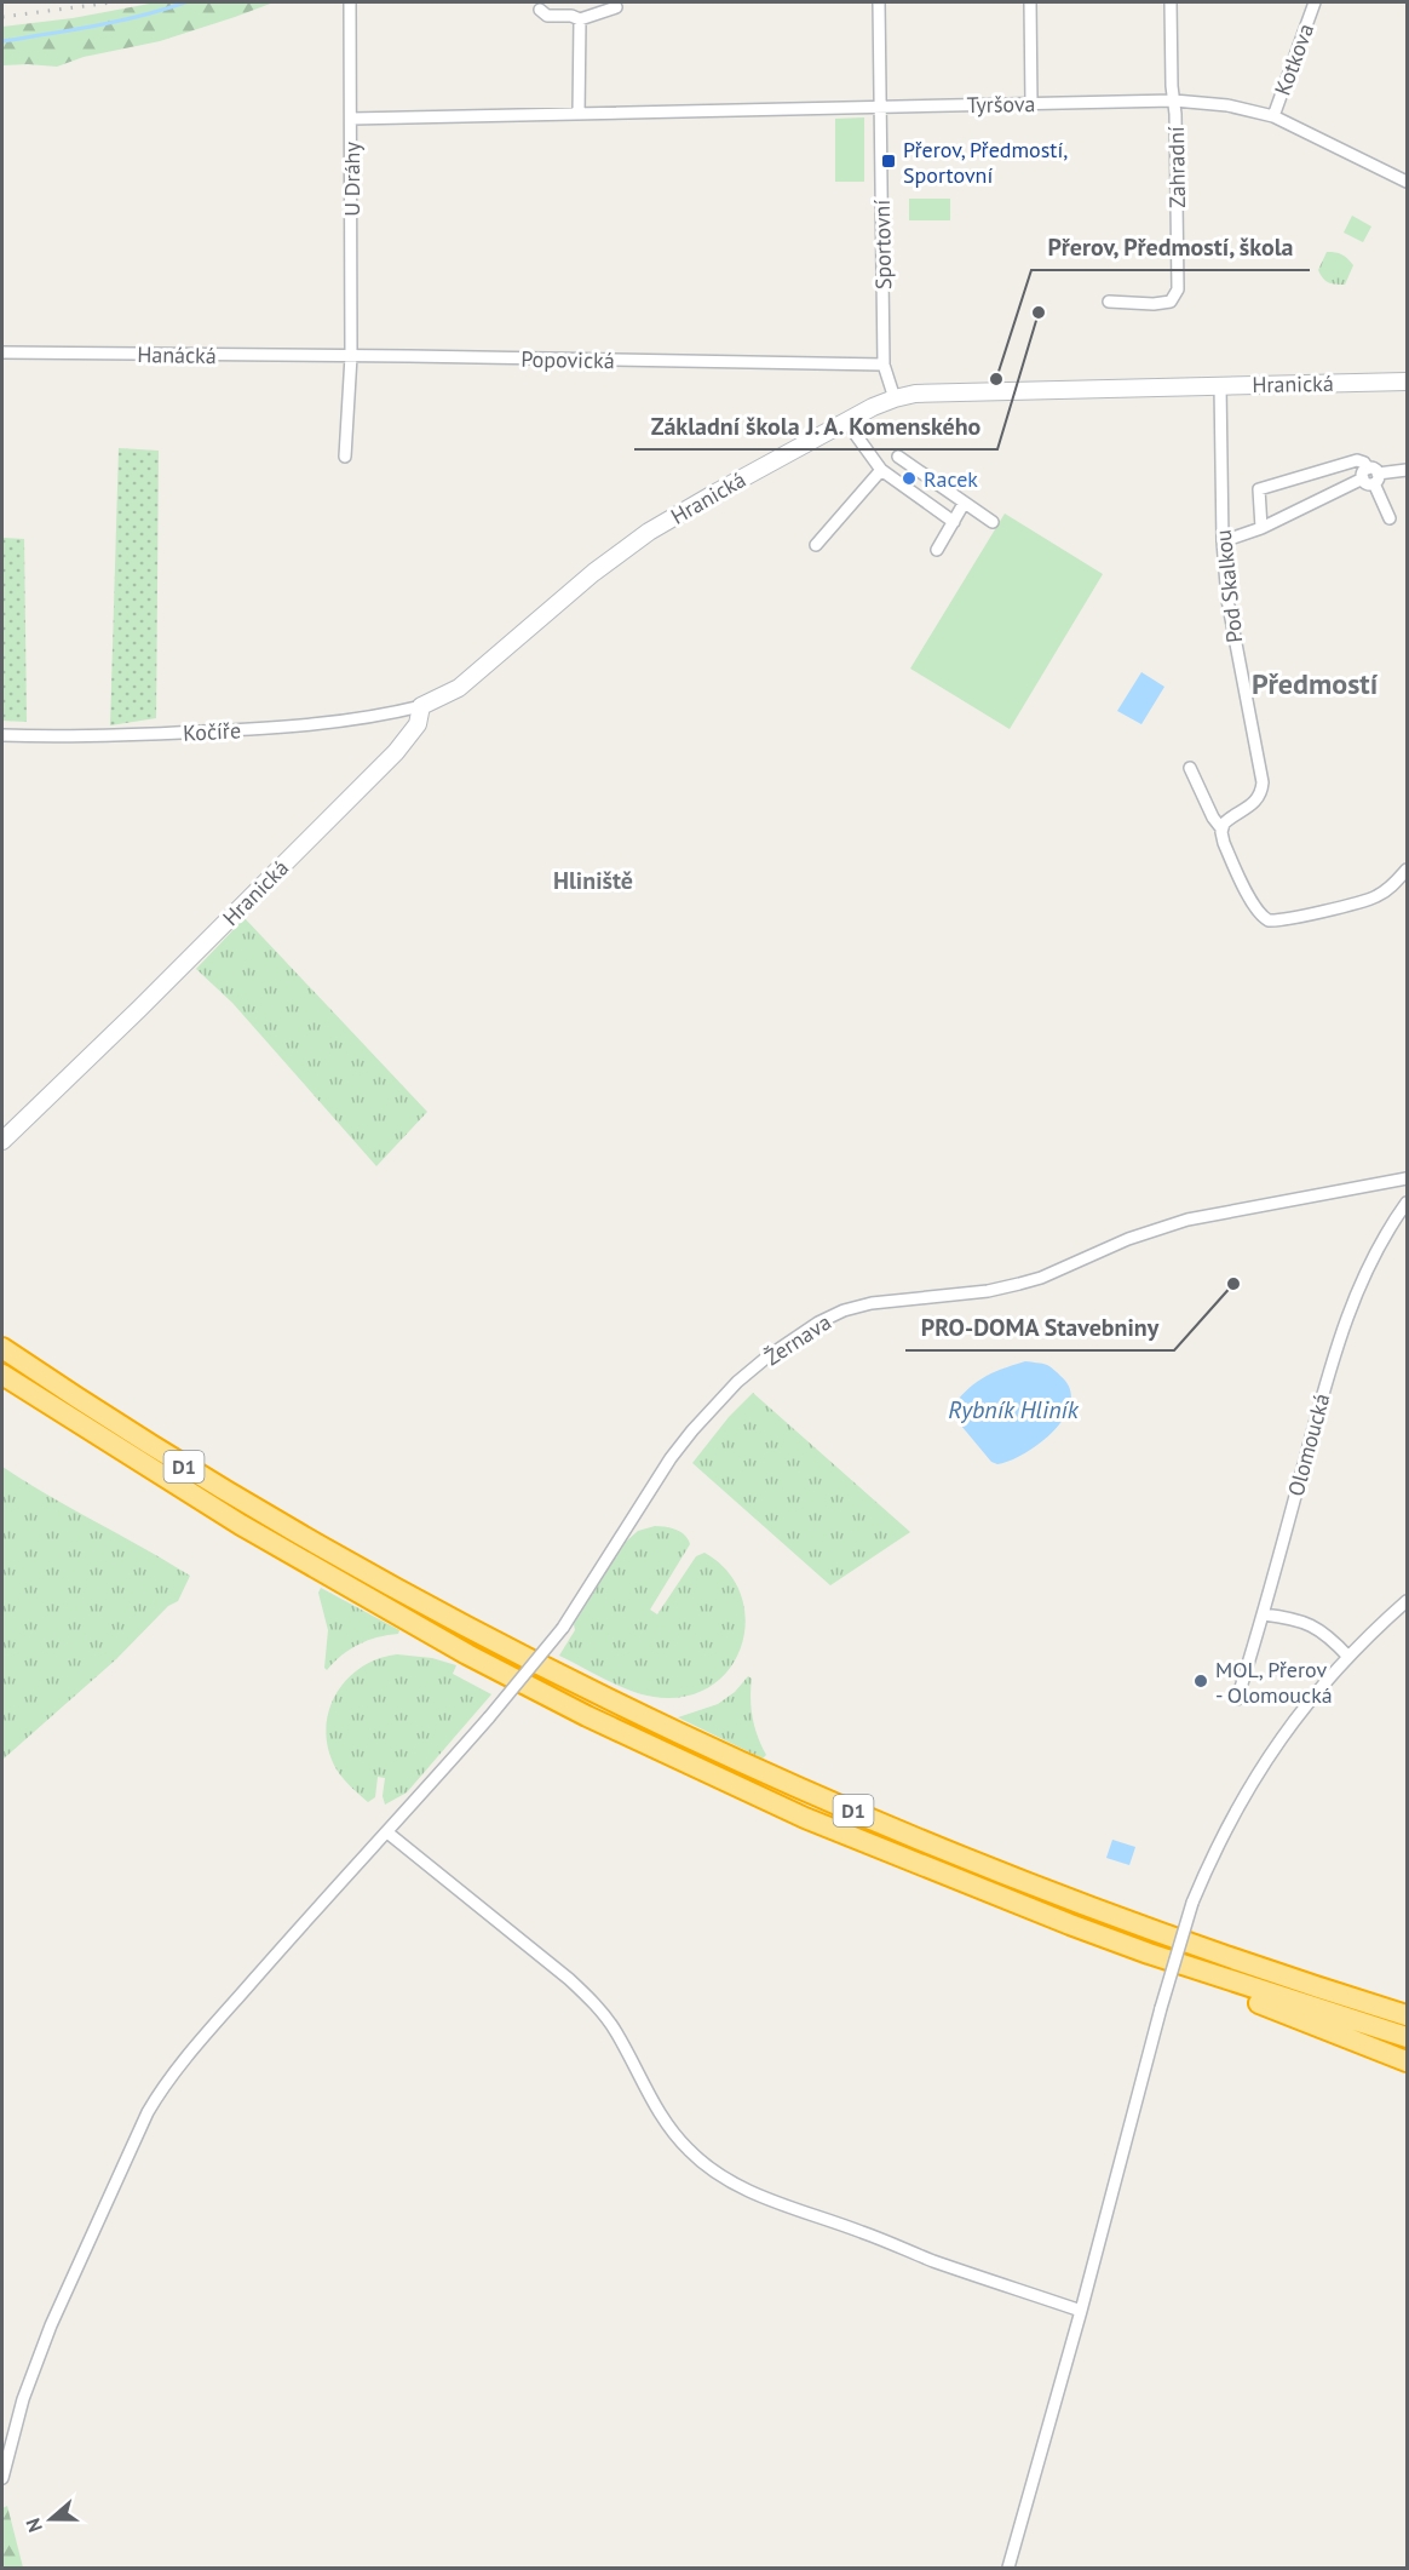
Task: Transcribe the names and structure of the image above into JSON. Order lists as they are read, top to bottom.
{
  "streets": {
    "highway": ["D1"],
    "main road": ["Hranická"],
    "street": [
      "Kotkova",
      "Tyršova",
      "Zahradní",
      "U Dráhy",
      "Sportovní",
      "Hanácká",
      "Popovická",
      "Pod Skalkou",
      "Kočíře",
      "Žernava",
      "Olomoucká"
    ]
  },
  "crossings": [
    ["Kotkova", "Tyršova"],
    ["Tyršova", "Zahradní"],
    ["Tyršova", "U Dráhy"],
    ["Tyršova", "Sportovní"],
    ["U Dráhy", "Hanácká"],
    ["U Dráhy", "Popovická"],
    ["Sportovní", "Popovická"],
    ["Sportovní", "Hranická"],
    ["Hanácká", "Popovická"],
    ["Hranická", "Pod Skalkou"],
    ["Hranická", "Kočíře"]
  ],
  "districts": ["Předmostí", "Hliniště"],
  "water": ["Rybník Hliník"],
  "places": {
    "transit": ["Přerov, Předmostí, Sportovní"],
    "other": [
      "Základní škola J. A. Komenského",
      "Přerov, Předmostí, škola",
      "Racek",
      "PRO-DOMA Stavebniny",
      "MOL, Přerov - Olomoucká"
    ]
  },
  "north": "left"
}
